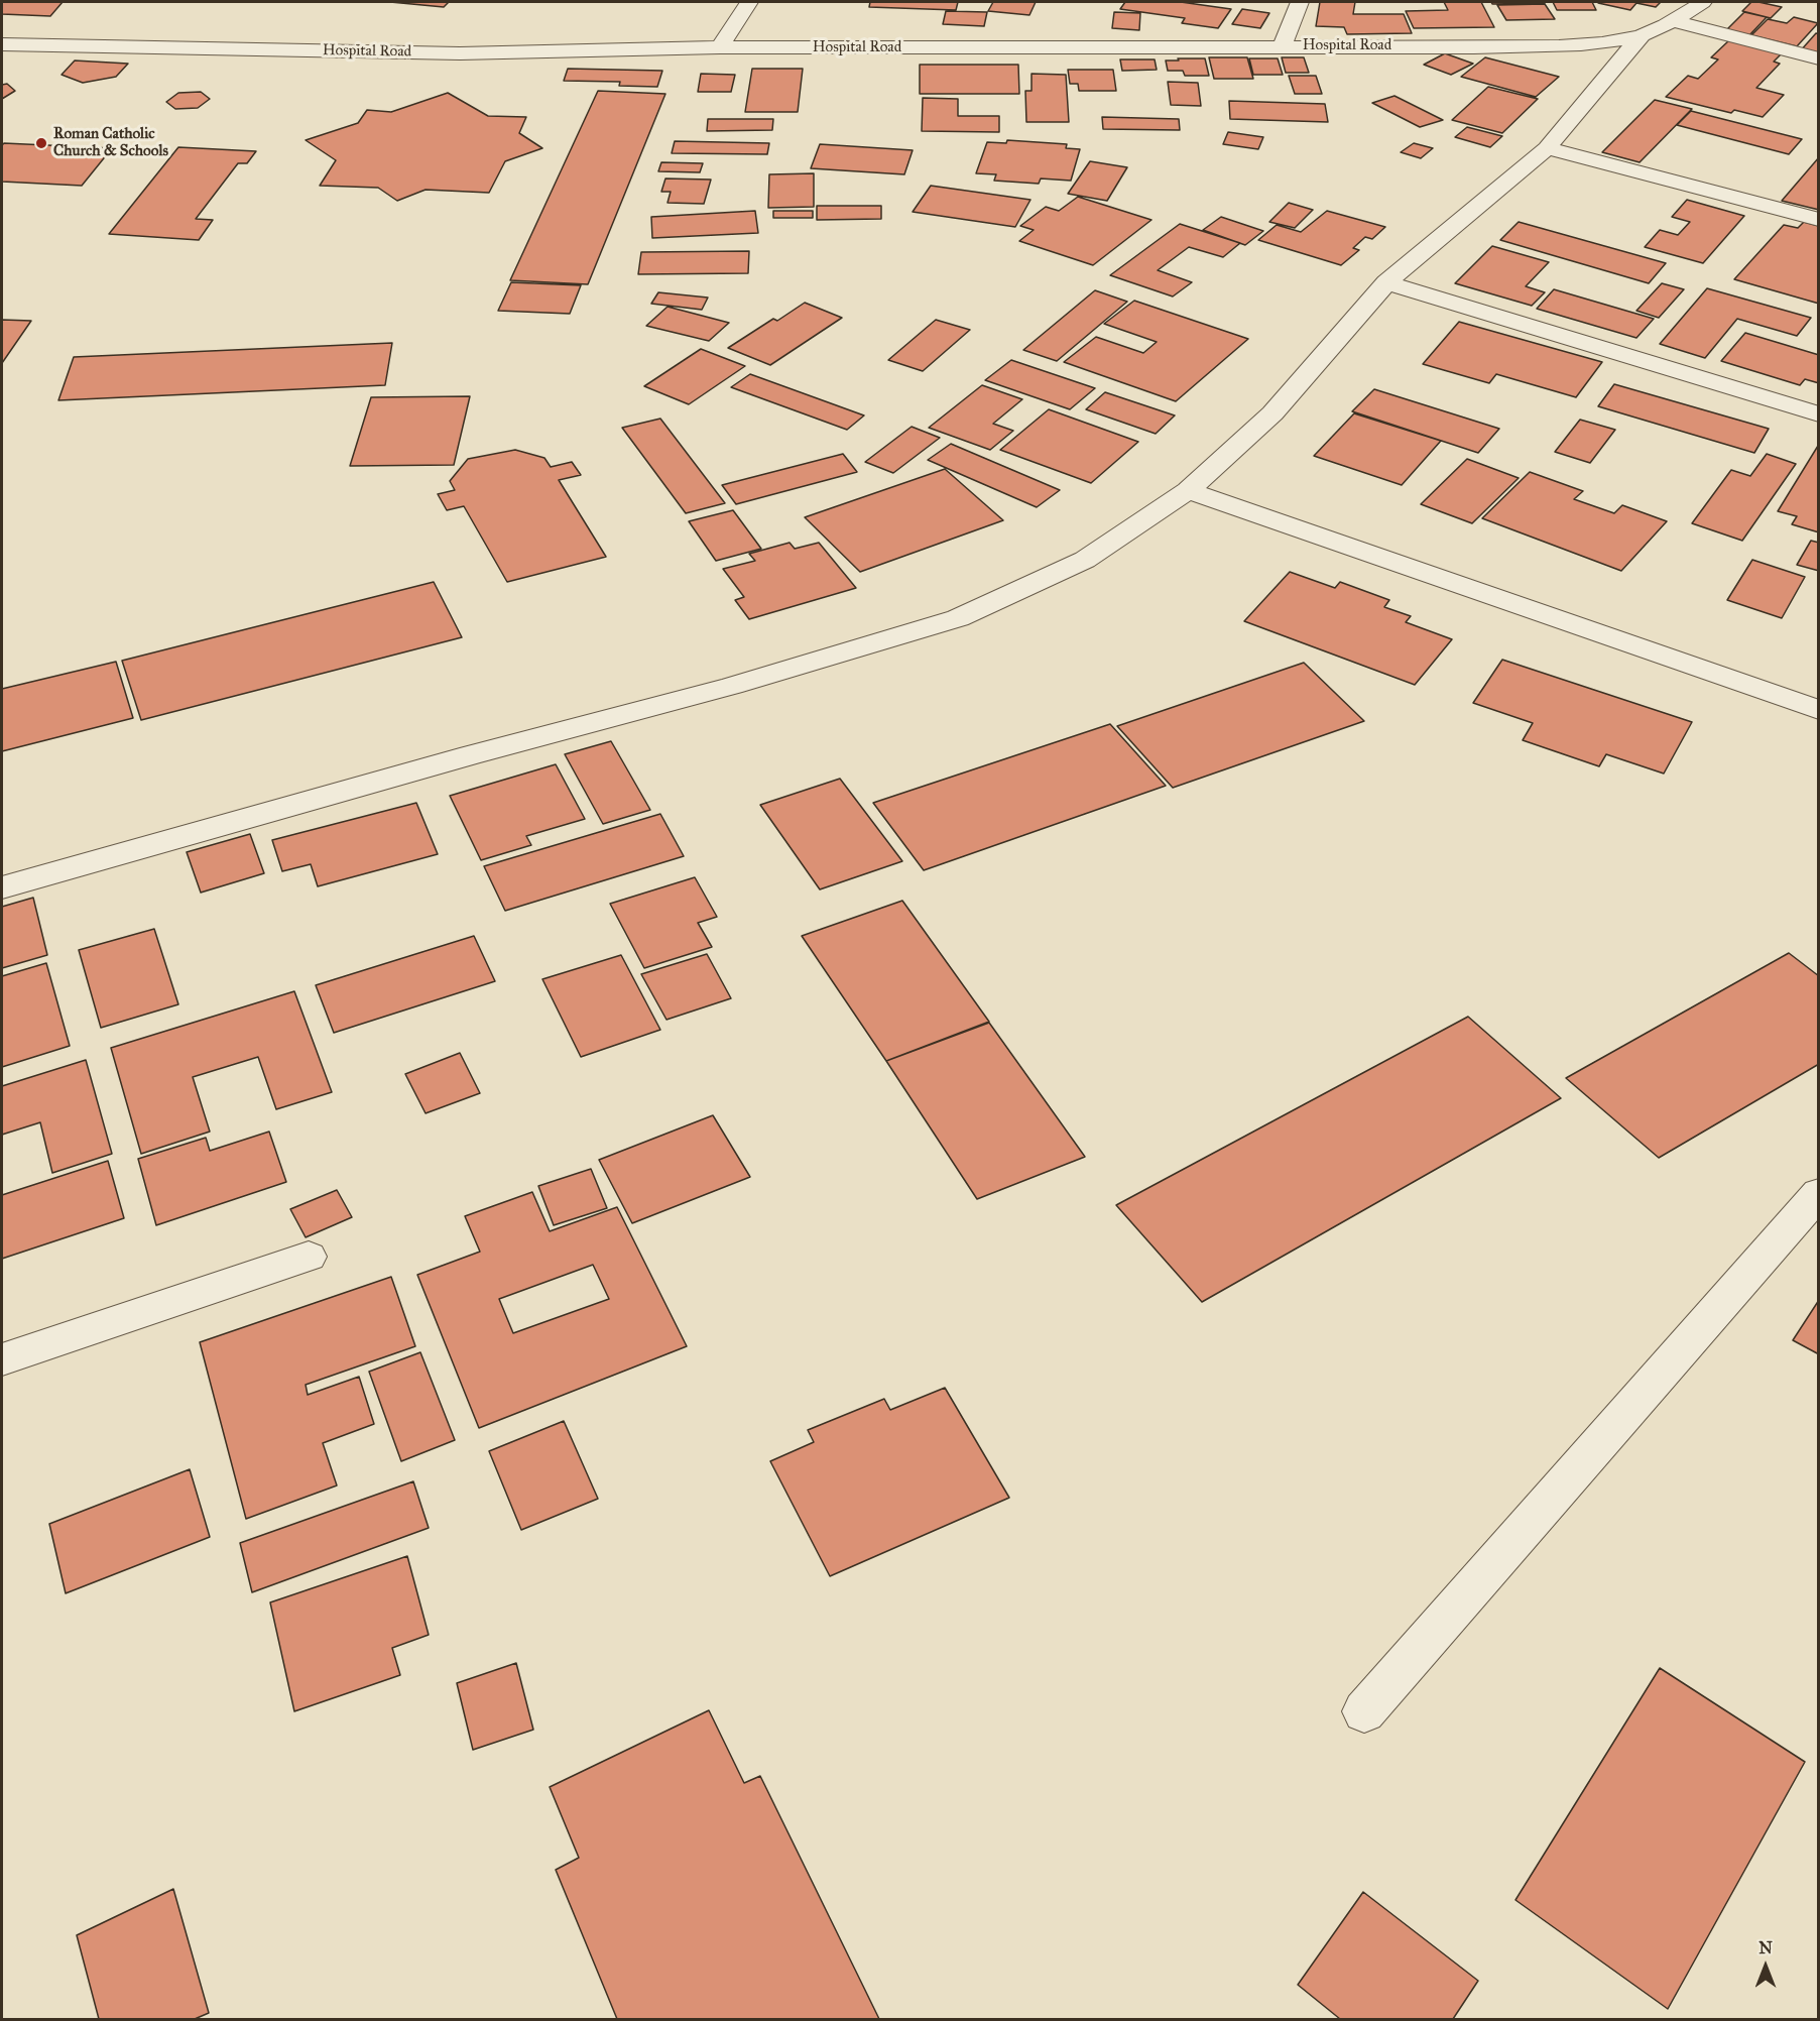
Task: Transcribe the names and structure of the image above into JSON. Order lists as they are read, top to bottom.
{
  "streets": {
    "street": ["Hospital Road"]
  },
  "places": ["Roman Catholic Church & Schools"],
  "north": "top"
}
